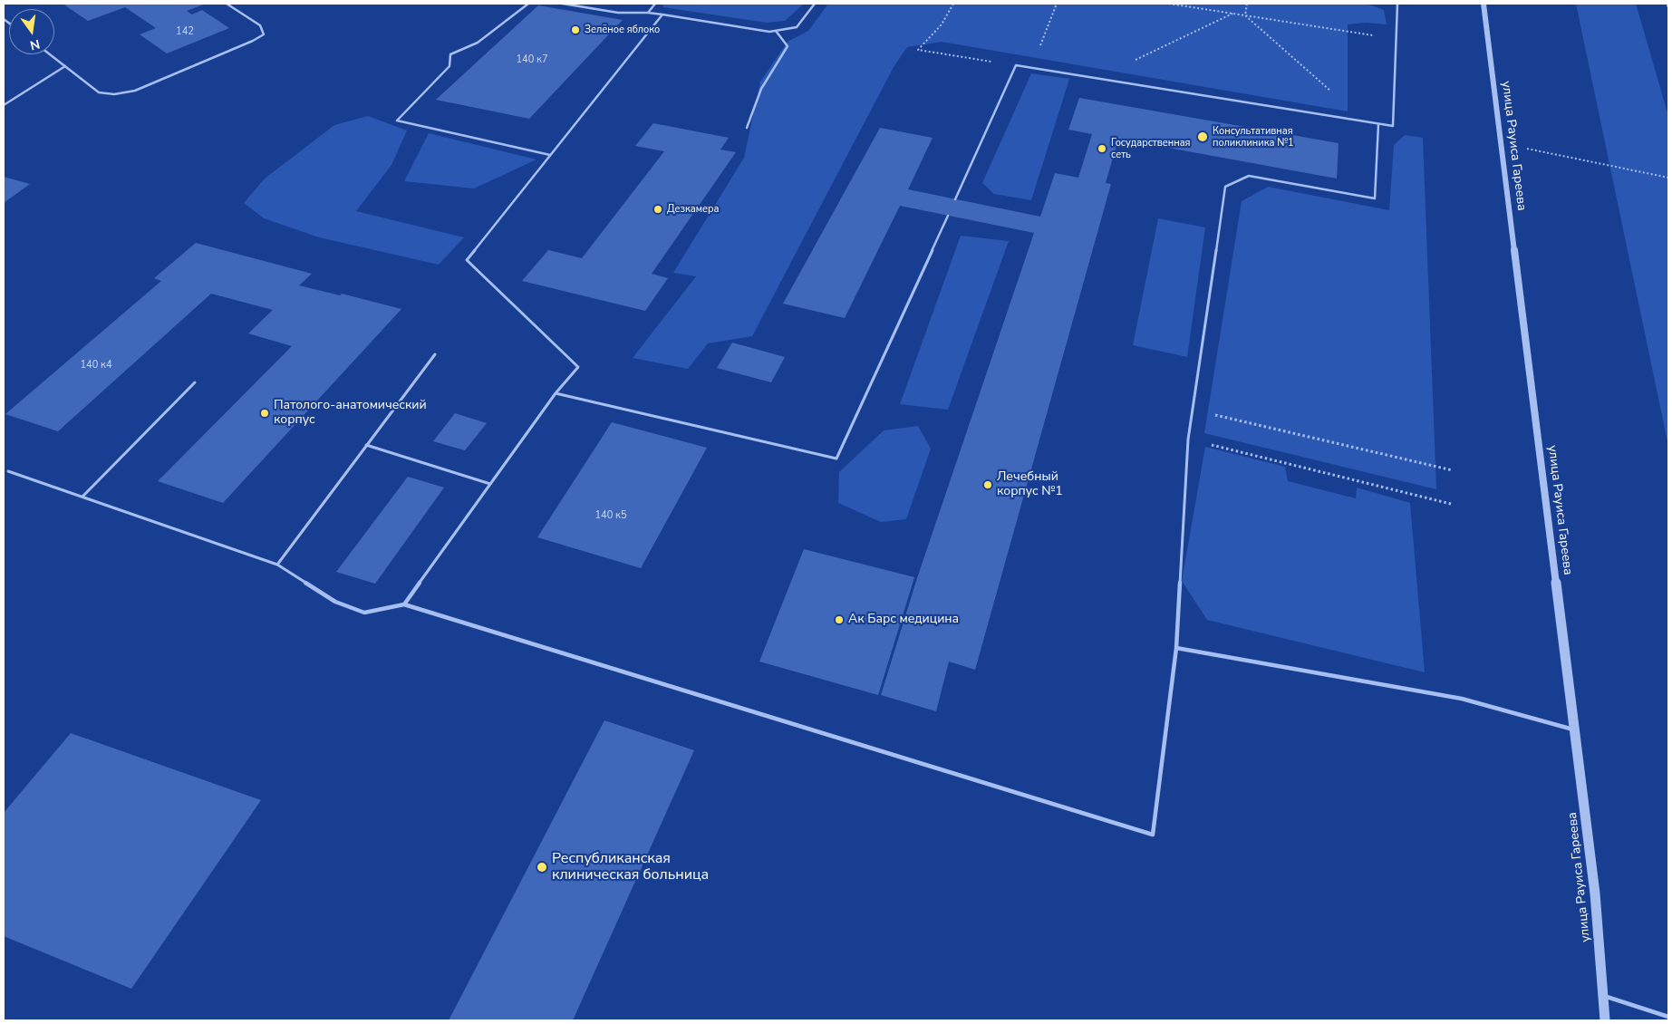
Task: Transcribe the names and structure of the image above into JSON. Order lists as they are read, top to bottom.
{
  "streets": {
    "street": ["улица Рауиса Гареева"]
  },
  "places": [
    "Зелёное яблоко",
    "Консультативная поликлиника №1",
    "Государственная сеть",
    "Дезкамера",
    "Патолого-анатомический корпус",
    "Лечебный корпус №1",
    "Ак Барс медицина",
    "Республиканская клиническая больница"
  ],
  "house_numbers": [
    "142",
    "140 к7",
    "140 к4",
    "140 к5"
  ],
  "north": "bottom"
}
